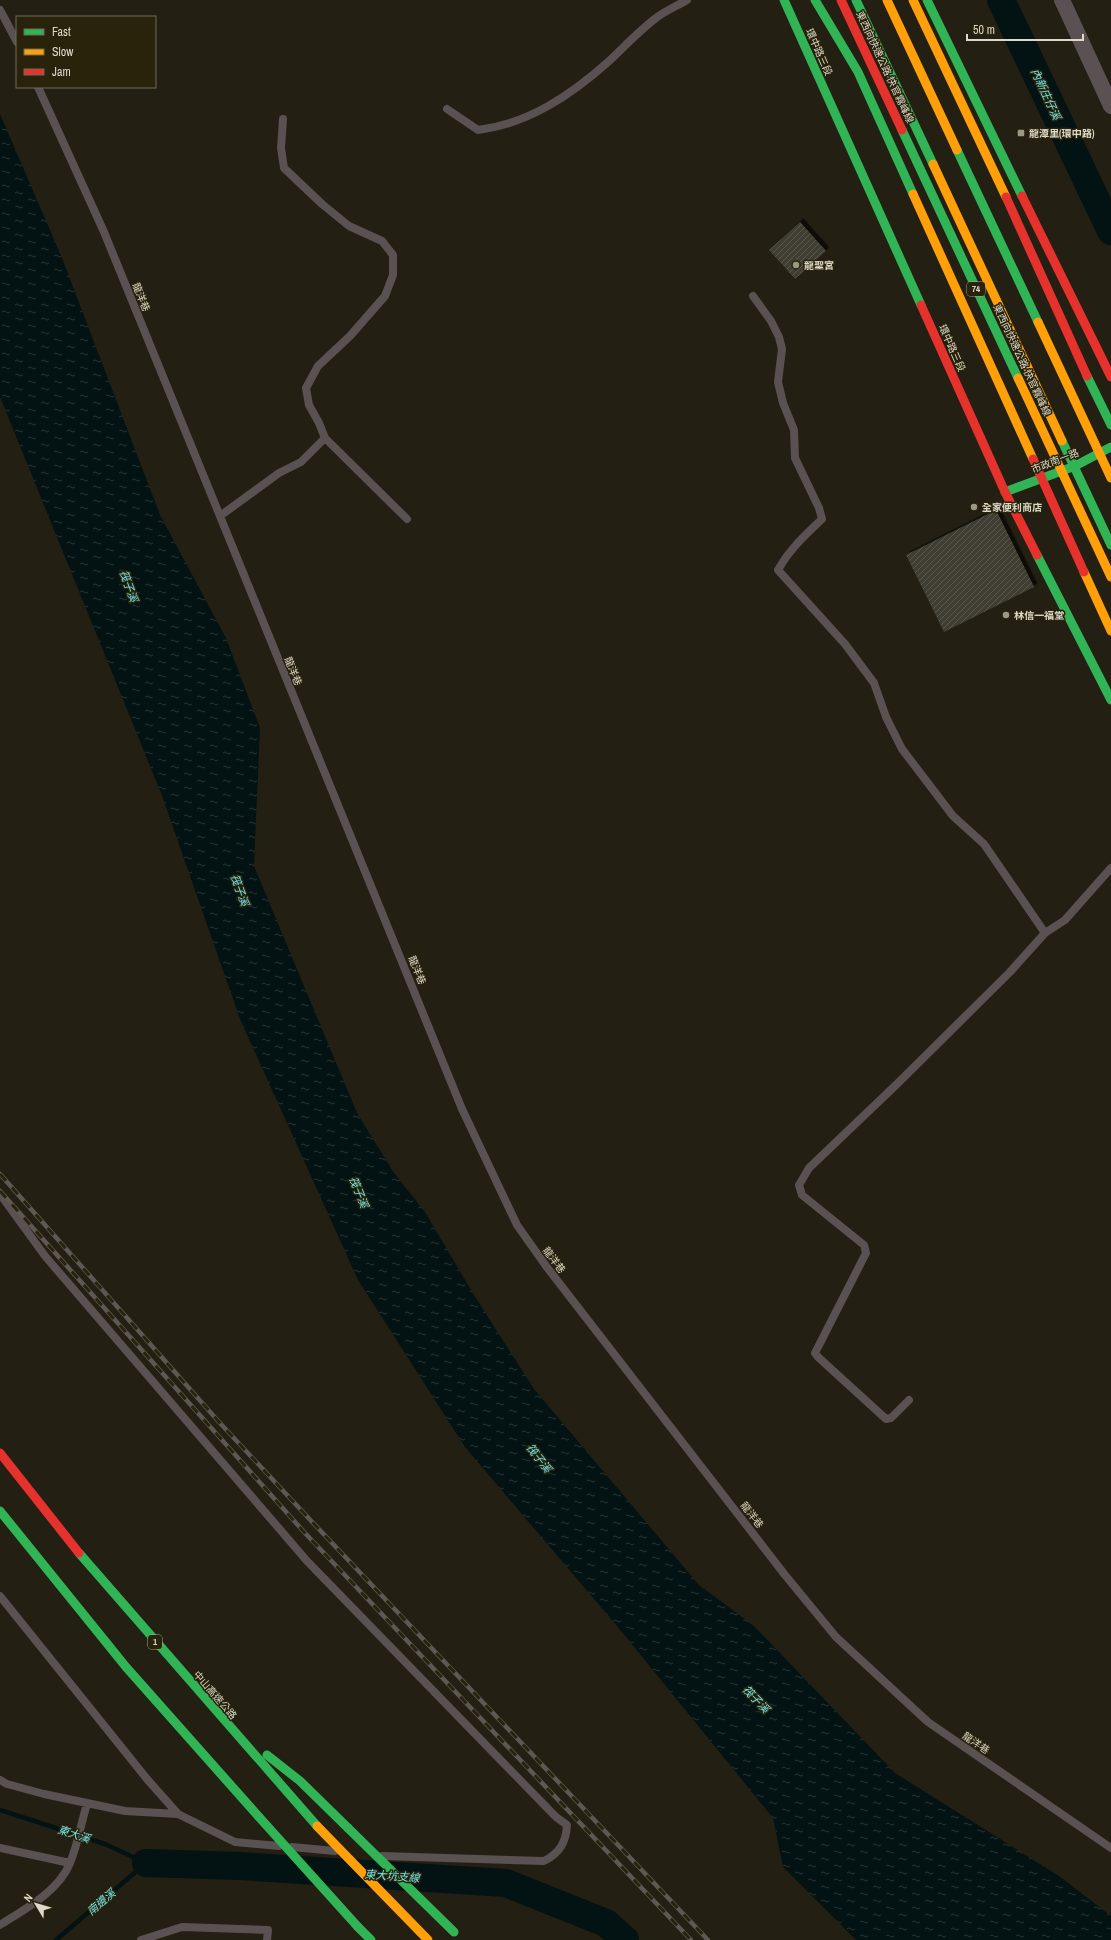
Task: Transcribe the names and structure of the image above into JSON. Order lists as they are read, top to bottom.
{
  "streets": {
    "main road": [
      "環中路三段",
      "東西向快速公路 快官霧峰線",
      "74",
      "市政南一路",
      "1",
      "中山高速公路"
    ],
    "lane": ["龍洋巷"]
  },
  "crossings": [
    ["環中路三段", "市政南一路"]
  ],
  "water": [
    "內新庄仔溪",
    "筏子溪",
    "東大溪",
    "東大坑支線",
    "南邊溪"
  ],
  "places": {
    "transit": ["龍潭里(環中路)"],
    "other": ["龍聖宮", "全家便利商店", "林信一福堂"]
  },
  "legend": ["Fast", "Slow", "Jam"],
  "scale_bar": "50 m",
  "north": "top left"
}
